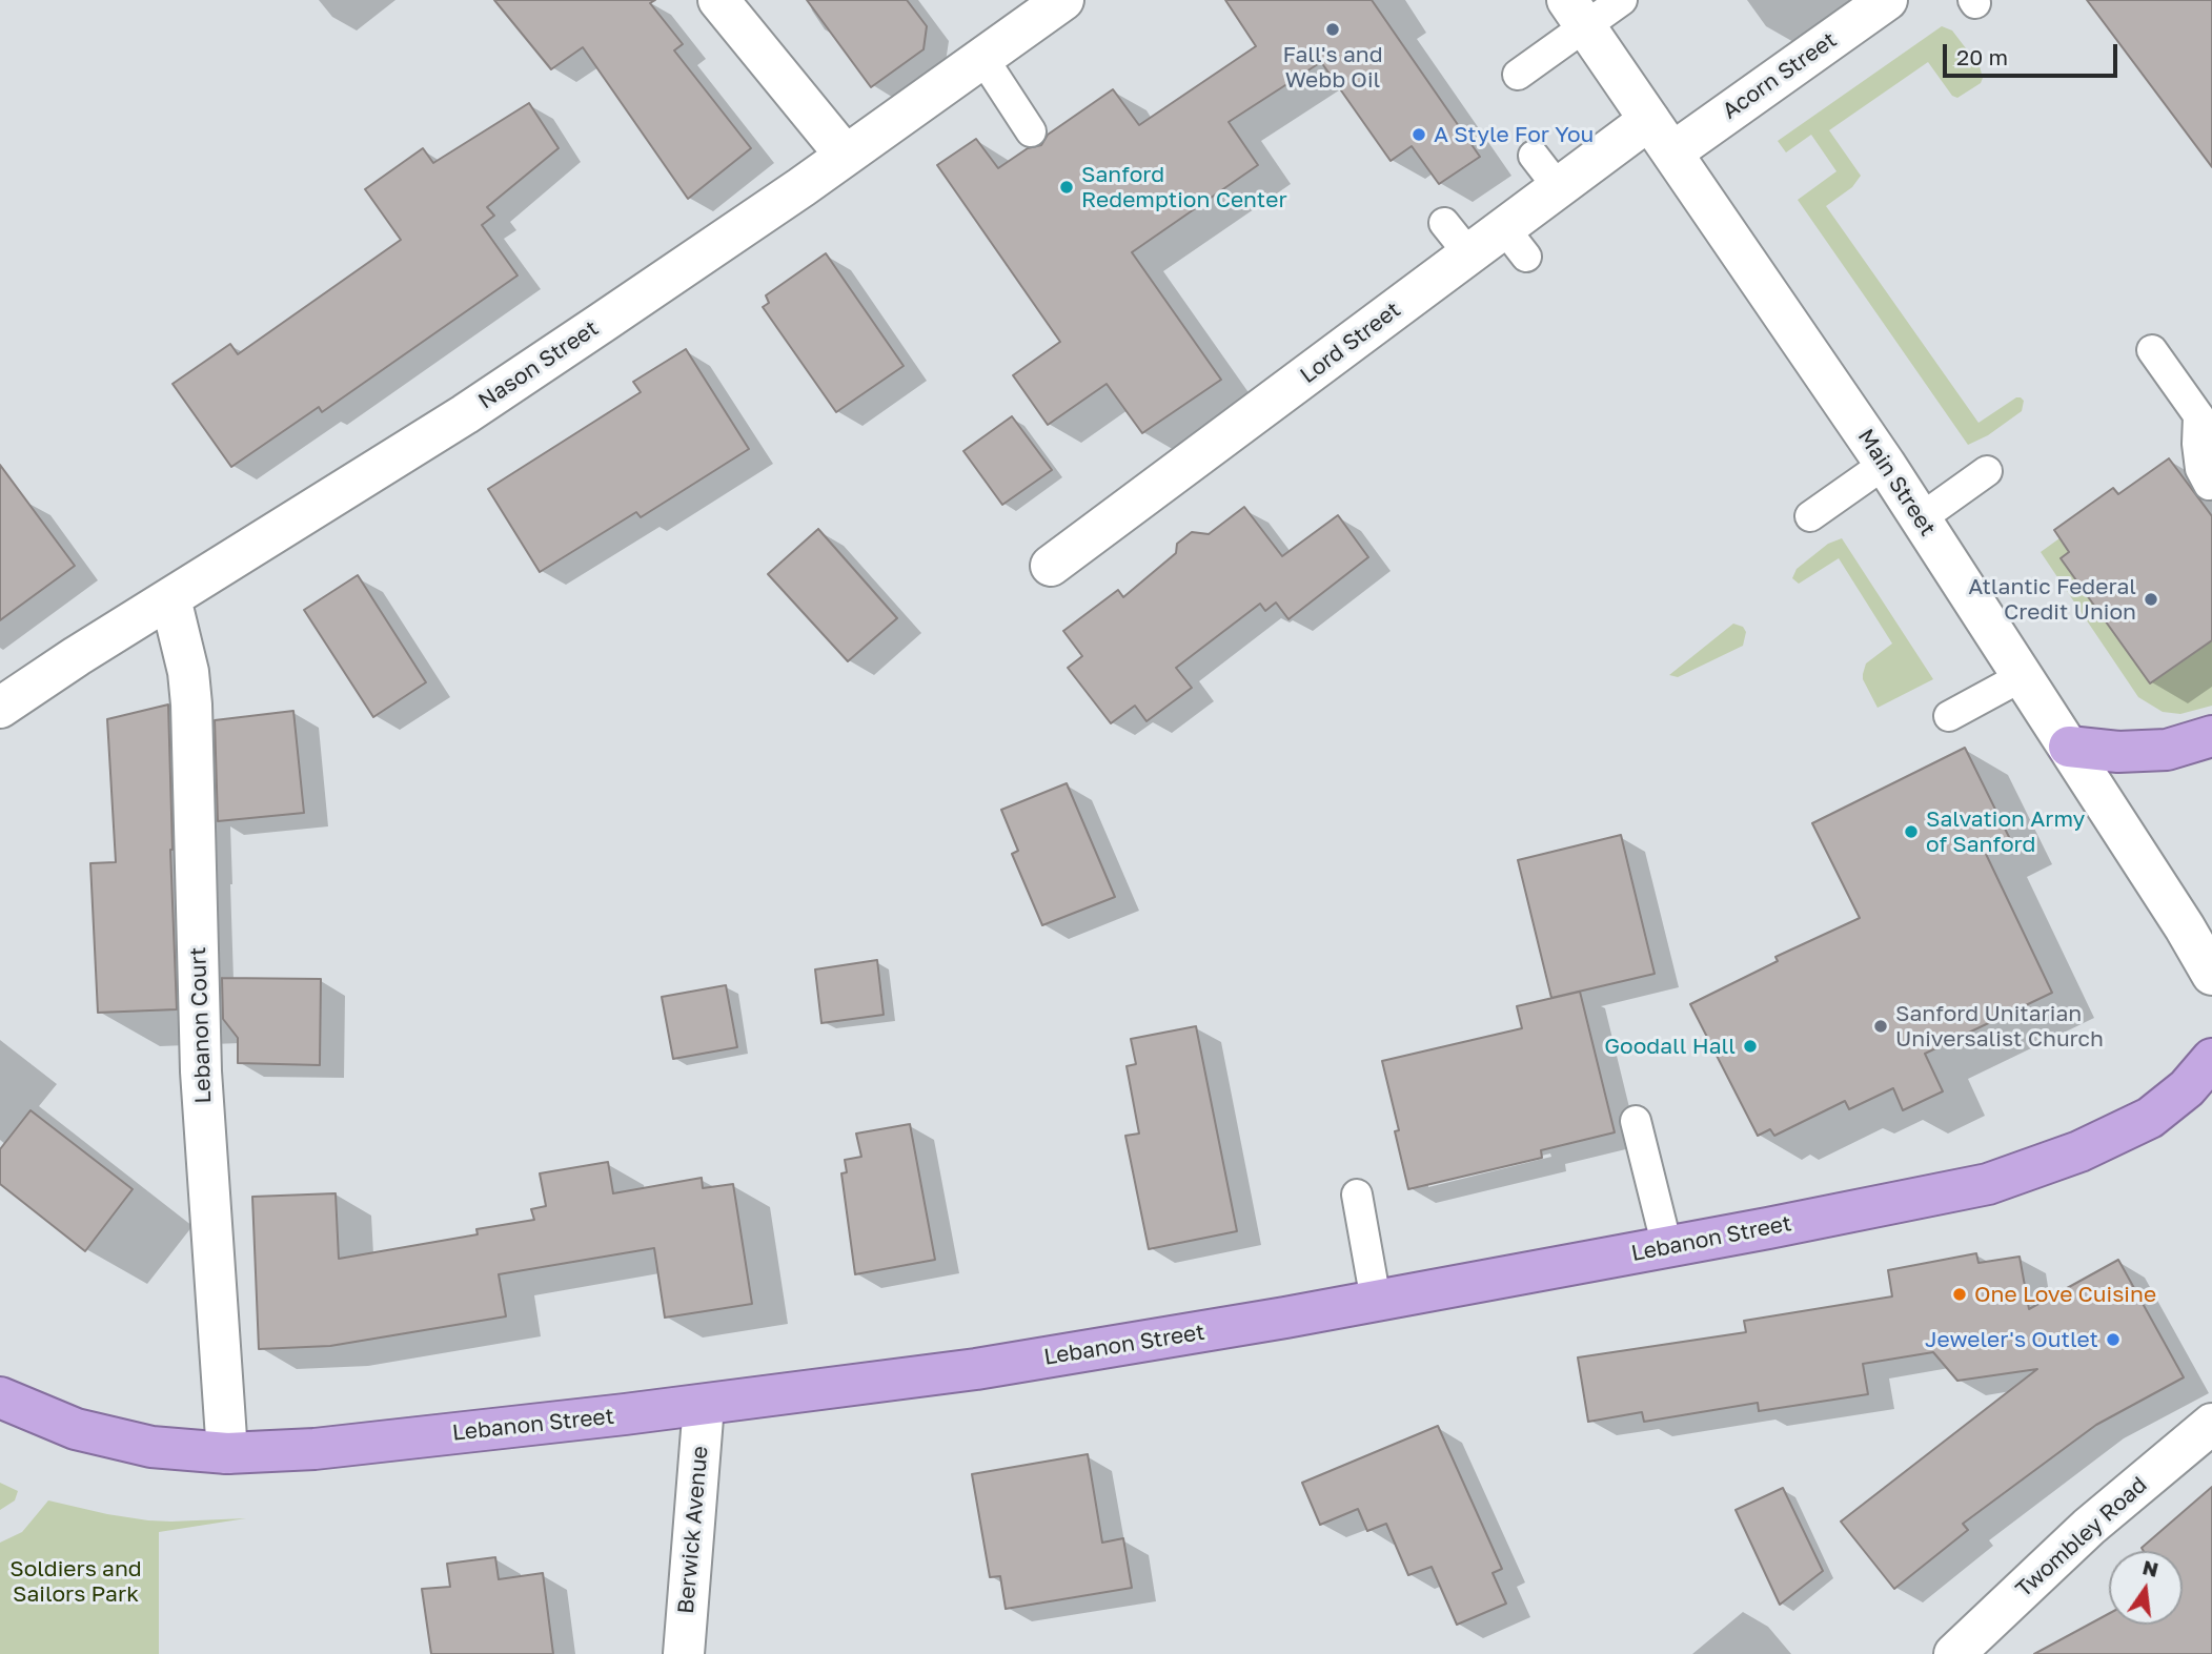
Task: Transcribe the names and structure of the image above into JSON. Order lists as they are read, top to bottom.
{
  "streets": {
    "highway": ["Lebanon Street"],
    "street": [
      "Acorn Street",
      "Lord Street",
      "Nason Street",
      "Main Street",
      "Lebanon Court",
      "Berwick Avenue",
      "Twombley Road"
    ]
  },
  "crossings": [
    ["Acorn Street", "Main Street"],
    ["Lord Street", "Main Street"],
    ["Nason Street", "Lebanon Court"],
    ["Lebanon Court", "Lebanon Street"],
    ["Lebanon Street", "Berwick Avenue"]
  ],
  "parks": ["Soldiers and Sailors Park"],
  "places": [
    "Fall's and Webb Oil",
    "A Style For You",
    "Sanford Redemption Center",
    "Atlantic Federal Credit Union",
    "Salvation Army of Sanford",
    "Sanford Unitarian Universalist Church",
    "Goodall Hall",
    "One Love Cuisine",
    "Jeweler's Outlet"
  ],
  "scale_bar": "20 m",
  "north": "top"
}
